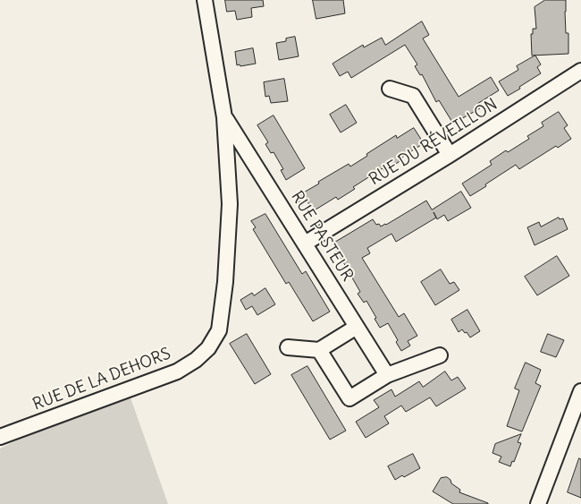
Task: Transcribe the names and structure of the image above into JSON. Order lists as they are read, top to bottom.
{
  "streets": {
    "street": ["RUE DU RÉVEILLON", "RUE PASTEUR", "RUE DE LA DEHORS"]
  },
  "crossings": [
    ["RUE DU RÉVEILLON", "RUE PASTEUR"],
    ["RUE PASTEUR", "RUE DE LA DEHORS"]
  ]
}
